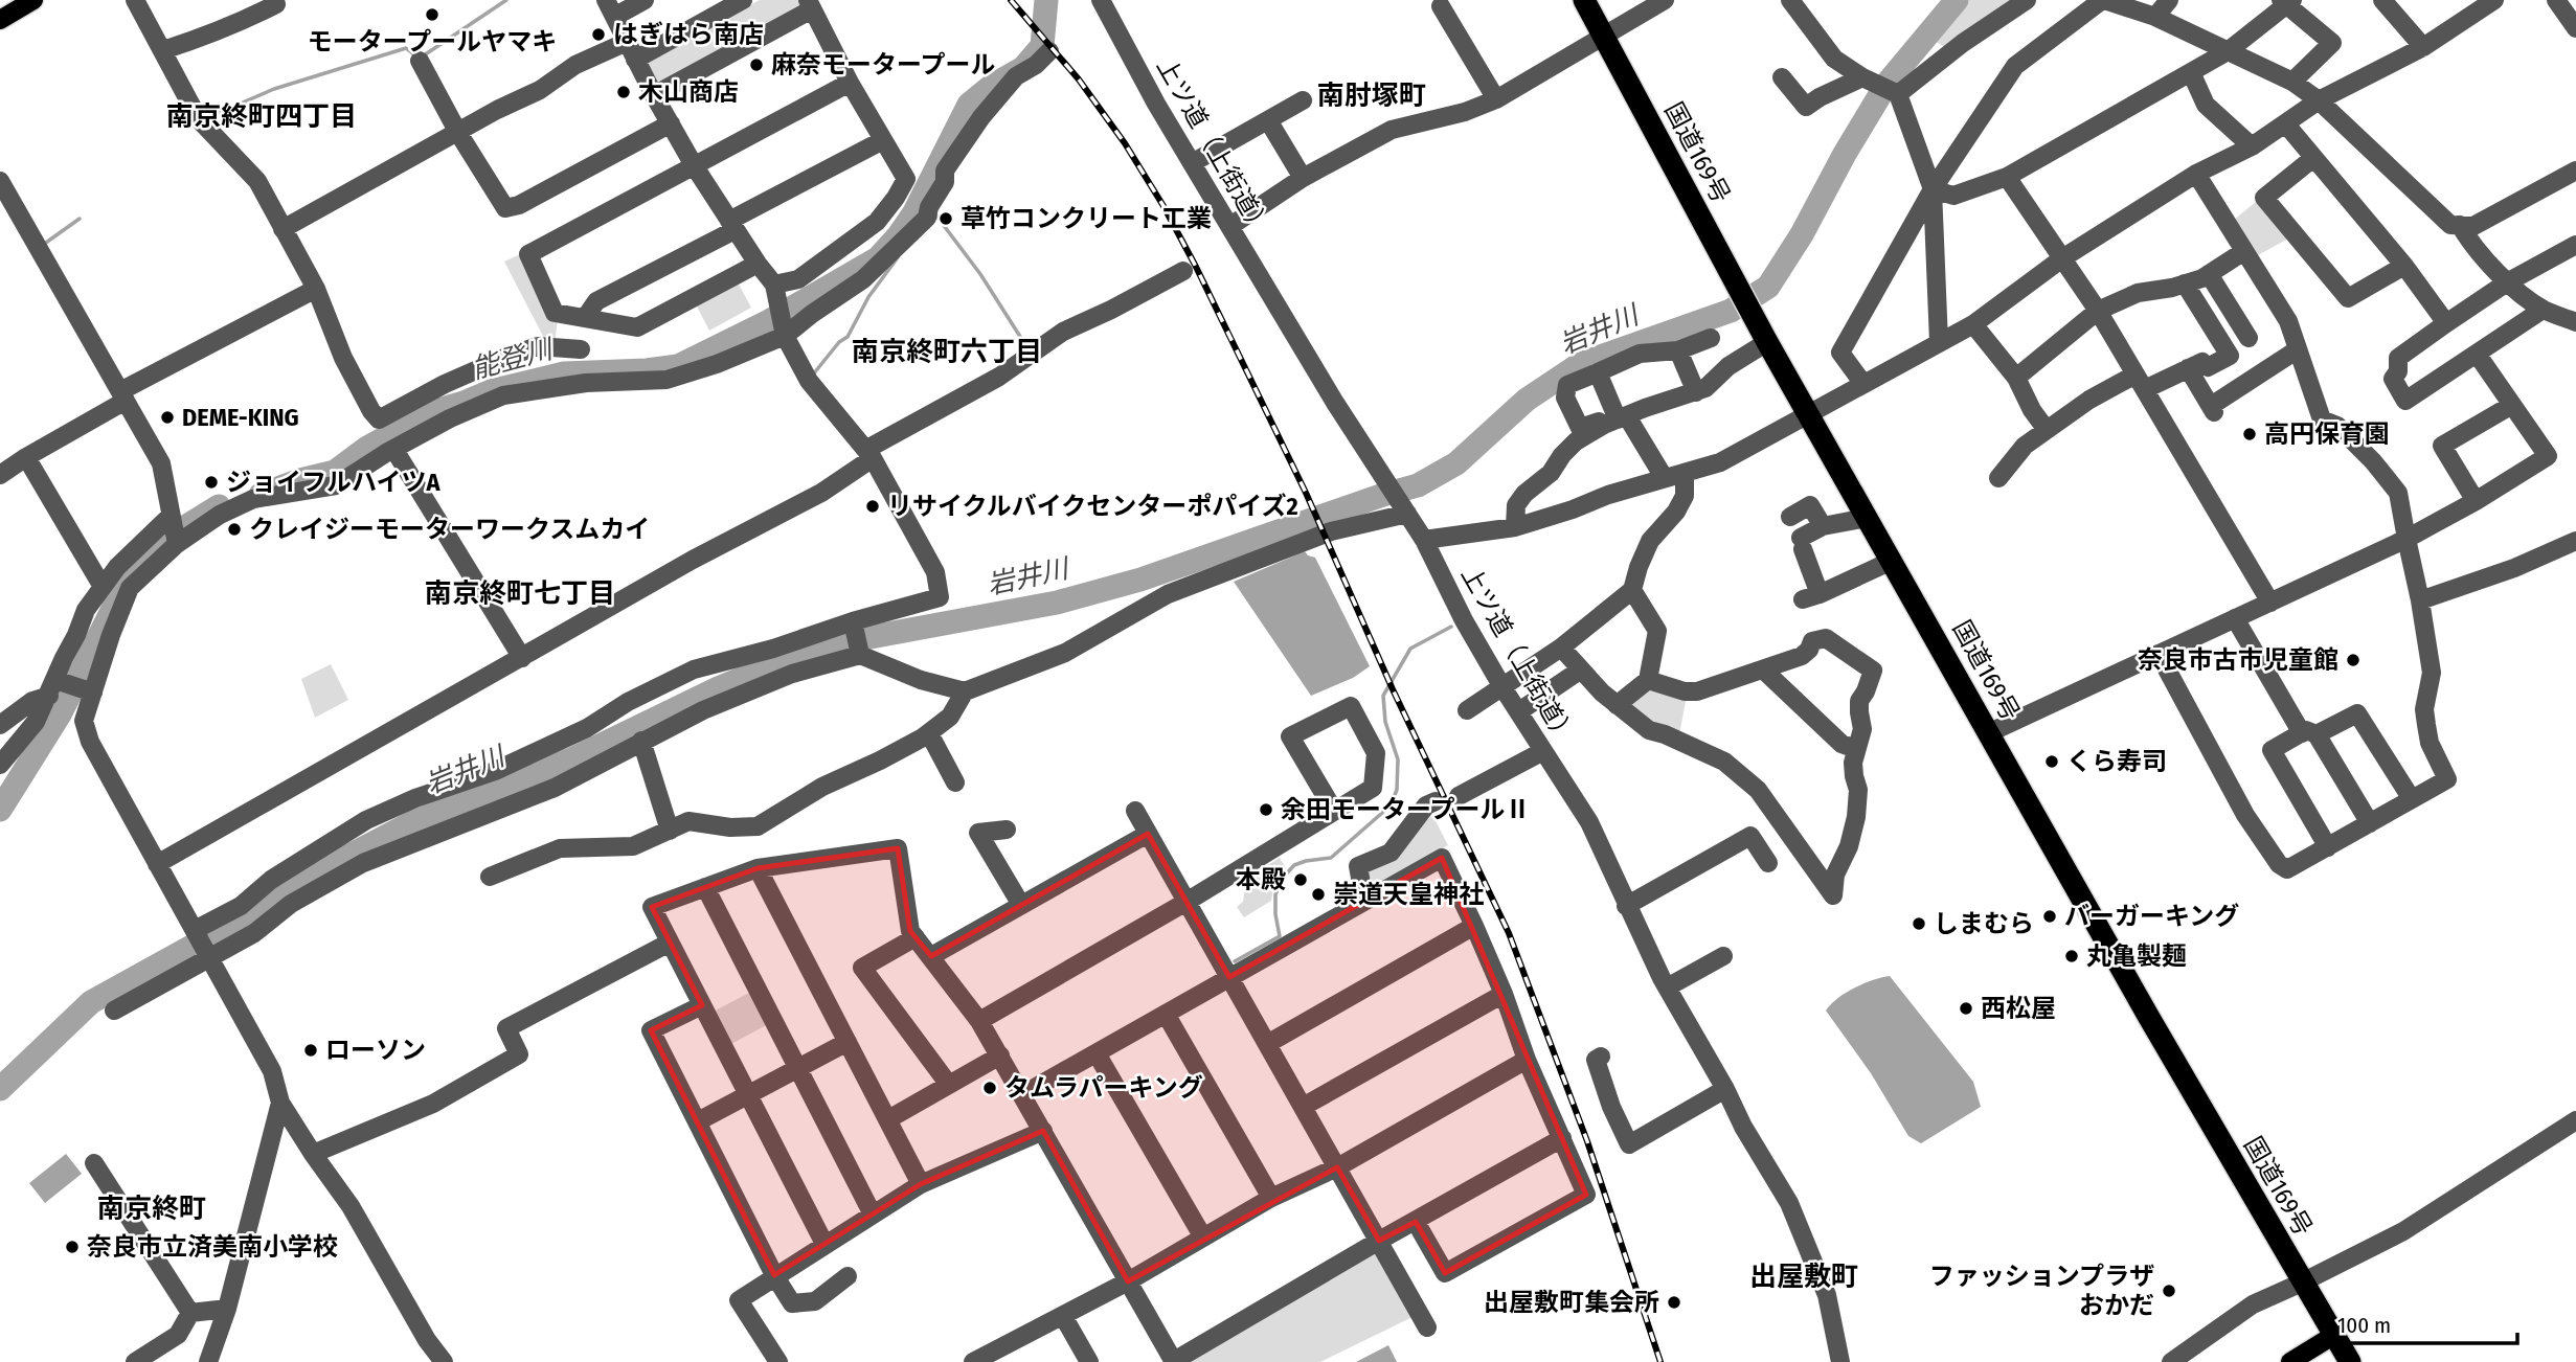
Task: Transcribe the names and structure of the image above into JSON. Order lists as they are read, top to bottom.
{
  "streets": {
    "highway": ["国道169号"],
    "street": ["上ツ道（上街道）"]
  },
  "districts": [
    "南肘塚町",
    "南京終町四丁目",
    "南京終町六丁目",
    "南京終町七丁目",
    "南京終町",
    "出屋敷町"
  ],
  "water": ["岩井川", "能登川"],
  "places": [
    "モータープールヤマキ",
    "はぎはら南店",
    "麻奈モータープール",
    "木山商店",
    "草竹コンクリート工業",
    "DEME-KING",
    "高円保育園",
    "ジョイフルハイツA",
    "リサイクルバイクセンターポパイズ2",
    "クレイジーモーターワークスムカイ",
    "奈良市古市児童館",
    "くら寿司",
    "余田モータープールⅡ",
    "本殿",
    "崇道天皇神社",
    "バーガーキング",
    "しまむら",
    "丸亀製麺",
    "西松屋",
    "ローソン",
    "タムラパーキング",
    "奈良市立済美南小学校",
    "ファッションプラザ おかだ",
    "出屋敷町集会所"
  ],
  "scale_bar": "100 m"
}
